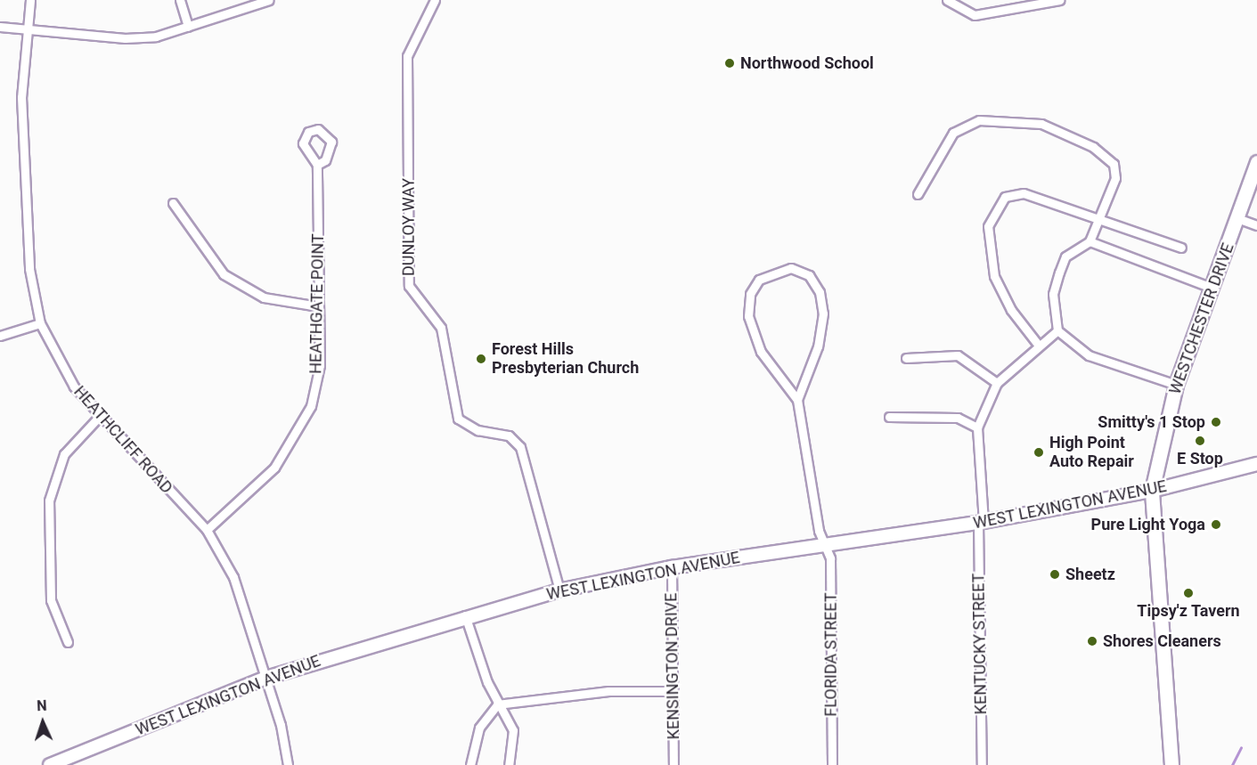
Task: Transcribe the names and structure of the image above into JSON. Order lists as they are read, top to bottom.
{
  "streets": {
    "main road": ["WESTCHESTER DRIVE"],
    "street": [
      "DUNLOY WAY",
      "HEATHGATE POINT",
      "HEATHCLIFF ROAD",
      "WEST LEXINGTON AVENUE",
      "KENTUCKY STREET",
      "FLORIDA STREET",
      "KENSINGTON DRIVE"
    ]
  },
  "crossings": [
    ["DUNLOY WAY", "WEST LEXINGTON AVENUE"],
    ["HEATHGATE POINT", "HEATHCLIFF ROAD"],
    ["WESTCHESTER DRIVE", "WEST LEXINGTON AVENUE"],
    ["HEATHCLIFF ROAD", "WEST LEXINGTON AVENUE"],
    ["WEST LEXINGTON AVENUE", "KENTUCKY STREET"],
    ["WEST LEXINGTON AVENUE", "FLORIDA STREET"],
    ["WEST LEXINGTON AVENUE", "KENSINGTON DRIVE"]
  ],
  "places": [
    "Northwood School",
    "Forest Hills Presbyterian Church",
    "Smitty's 1 Stop",
    "E Stop",
    "High Point Auto Repair",
    "Pure Light Yoga",
    "Sheetz",
    "Tipsy'z Tavern",
    "Shores Cleaners"
  ],
  "north": "top"
}
